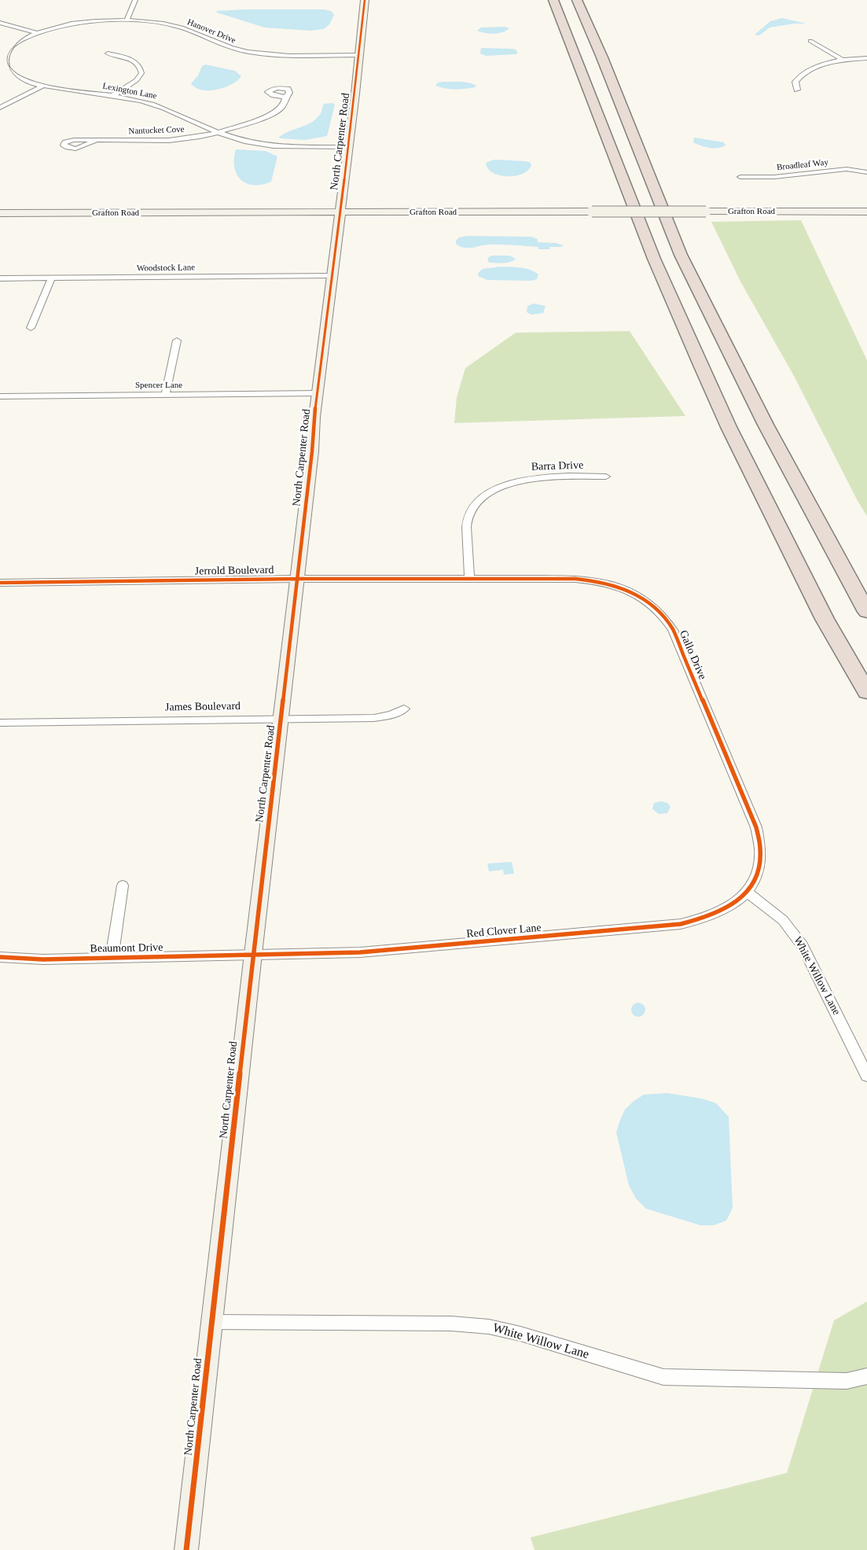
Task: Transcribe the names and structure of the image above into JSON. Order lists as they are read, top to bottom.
{
  "streets": {
    "street": [
      "Hanover Drive",
      "Lexington Lane",
      "Nantucket Cove",
      "North Carpenter Road",
      "Broadleaf Way",
      "Grafton Road",
      "Woodstock Lane",
      "Spencer Lane",
      "Barra Drive",
      "Jerrold Boulevard",
      "Gallo Drive",
      "James Boulevard",
      "Red Clover Lane",
      "Beaumont Drive",
      "White Willow Lane"
    ]
  },
  "crossings": [
    ["Hanover Drive", "Lexington Lane"],
    ["Hanover Drive", "North Carpenter Road"],
    ["Lexington Lane", "Nantucket Cove"],
    ["Lexington Lane", "North Carpenter Road"],
    ["North Carpenter Road", "Grafton Road"],
    ["North Carpenter Road", "Woodstock Lane"],
    ["North Carpenter Road", "Spencer Lane"],
    ["North Carpenter Road", "Jerrold Boulevard"],
    ["North Carpenter Road", "James Boulevard"],
    ["North Carpenter Road", "Red Clover Lane"],
    ["North Carpenter Road", "Beaumont Drive"],
    ["North Carpenter Road", "White Willow Lane"],
    ["Barra Drive", "Jerrold Boulevard"],
    ["Barra Drive", "Gallo Drive"],
    ["Jerrold Boulevard", "Gallo Drive"],
    ["Gallo Drive", "Red Clover Lane"],
    ["Gallo Drive", "White Willow Lane"],
    ["Red Clover Lane", "Beaumont Drive"],
    ["Red Clover Lane", "White Willow Lane"]
  ]
}
